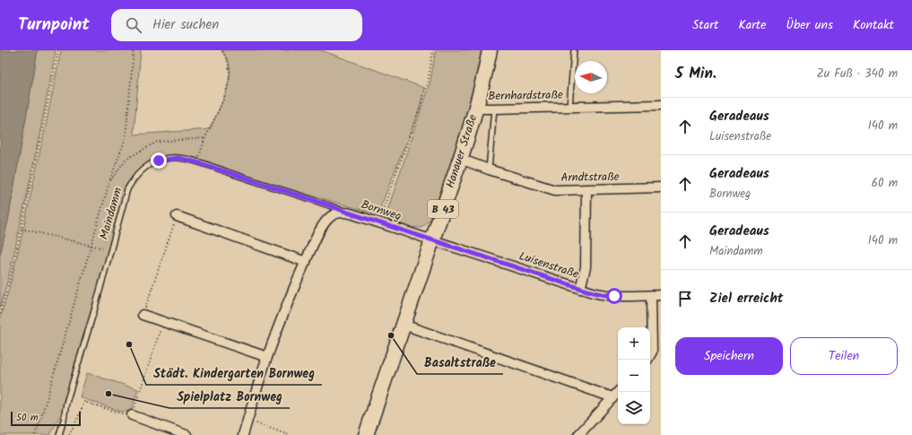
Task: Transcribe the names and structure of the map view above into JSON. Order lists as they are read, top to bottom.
{
  "streets": {
    "main road": ["Hanauer Straße", "B 43"],
    "street": [
      "Bernhardstraße",
      "Arndtstraße",
      "Bornweg",
      "Luisenstraße"
    ],
    "lane": ["Maindamm"]
  },
  "crossings": [
    ["Bernhardstraße", "Hanauer Straße"],
    ["Hanauer Straße", "Arndtstraße"],
    ["Hanauer Straße", "Bornweg"],
    ["Hanauer Straße", "Luisenstraße"],
    ["Bornweg", "Maindamm"],
    ["Bornweg", "Luisenstraße"]
  ],
  "places": ["Basaltstraße", "Städt. Kindergarten Bornweg", "Spielplatz Bornweg"],
  "scale_bar": "50 m",
  "north": "left",
  "page": {
    "header": "Turnpoint",
    "search": "Hier suchen",
    "nav": [
      "Start",
      "Karte",
      "Über uns",
      "Kontakt"
    ],
    "heading": ["5 Min.", "Zu Fuß · 340 m"],
    "list": [
      ["Geradeaus", "Luisenstraße", "140 m"],
      ["Geradeaus", "Bornweg", "60 m"],
      ["Geradeaus", "Maindamm", "140 m"],
      "Ziel erreicht"
    ],
    "buttons": ["Speichern", "Teilen"],
    "map_buttons": ["+", "−"],
    "scale": "50 m"
  }
}
